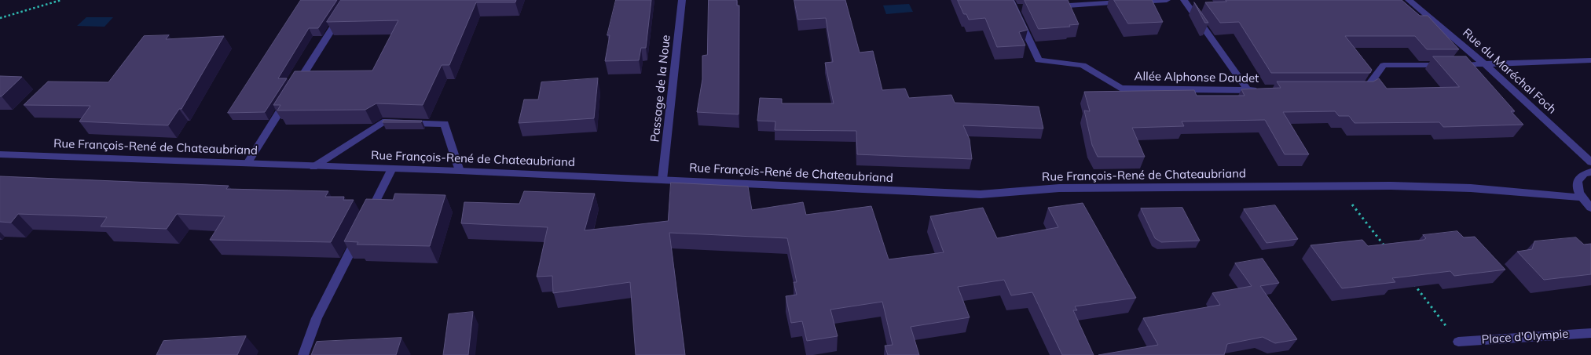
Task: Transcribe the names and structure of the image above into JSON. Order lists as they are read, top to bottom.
{
  "streets": {
    "street": [
      "Rue du Maréchal Foch",
      "Allée Alphonse Daudet",
      "Passage de la Noue",
      "Rue François-René de Chateaubriand",
      "Place d'Olympie"
    ]
  },
  "crossings": [
    ["Passage de la Noue", "Rue François-René de Chateaubriand"]
  ]
}
